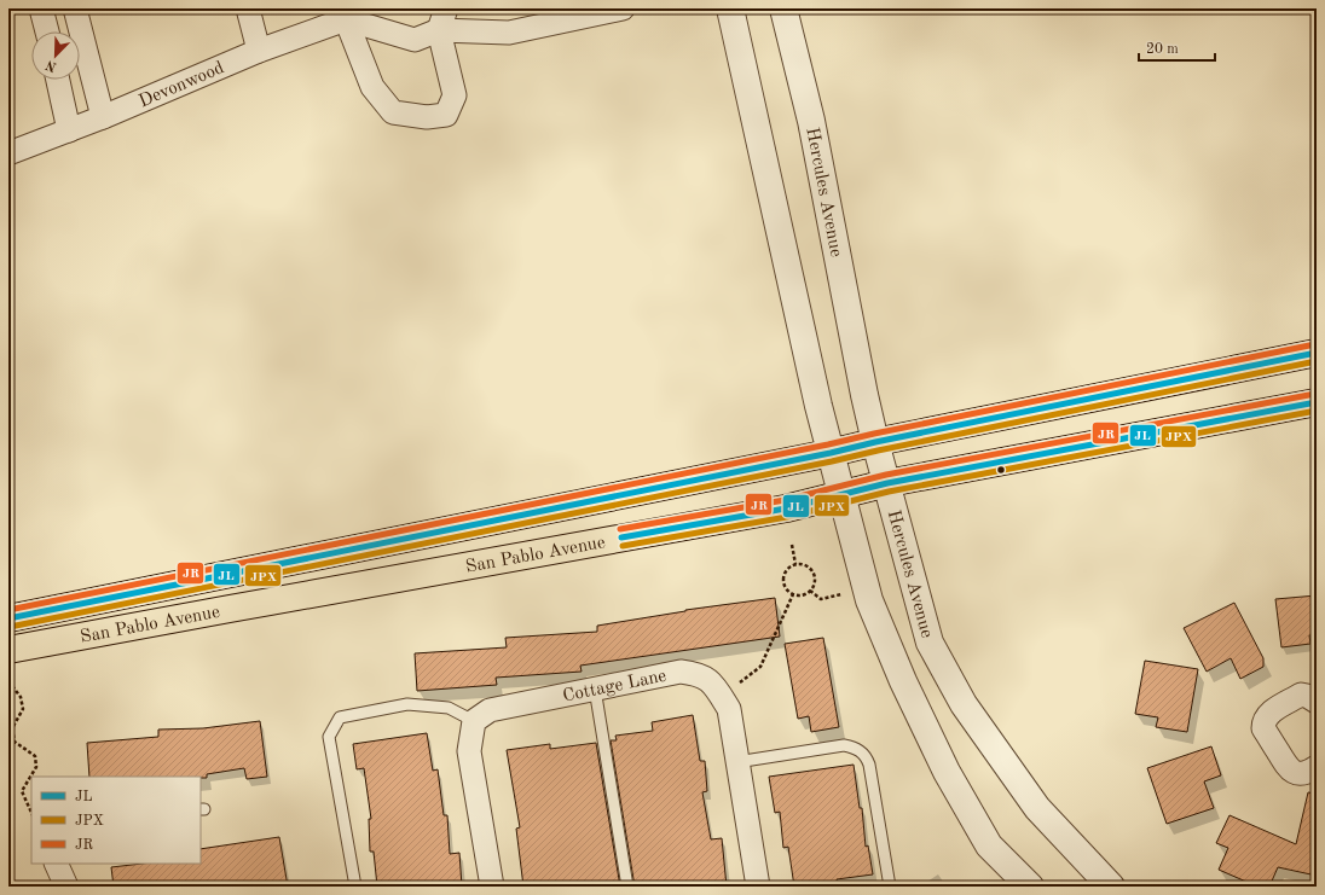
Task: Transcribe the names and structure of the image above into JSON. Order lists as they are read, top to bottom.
{
  "streets": {
    "main road": ["San Pablo Avenue"],
    "street": ["Devonwood", "Hercules Avenue", "Cottage Lane"]
  },
  "crossings": [
    ["Hercules Avenue", "San Pablo Avenue"]
  ],
  "lines": ["transit line JR", "transit line JL", "transit line JPX"],
  "legend": ["JL", "JPX", "JR"],
  "scale_bar": "20 m",
  "north": "bottom left"
}
